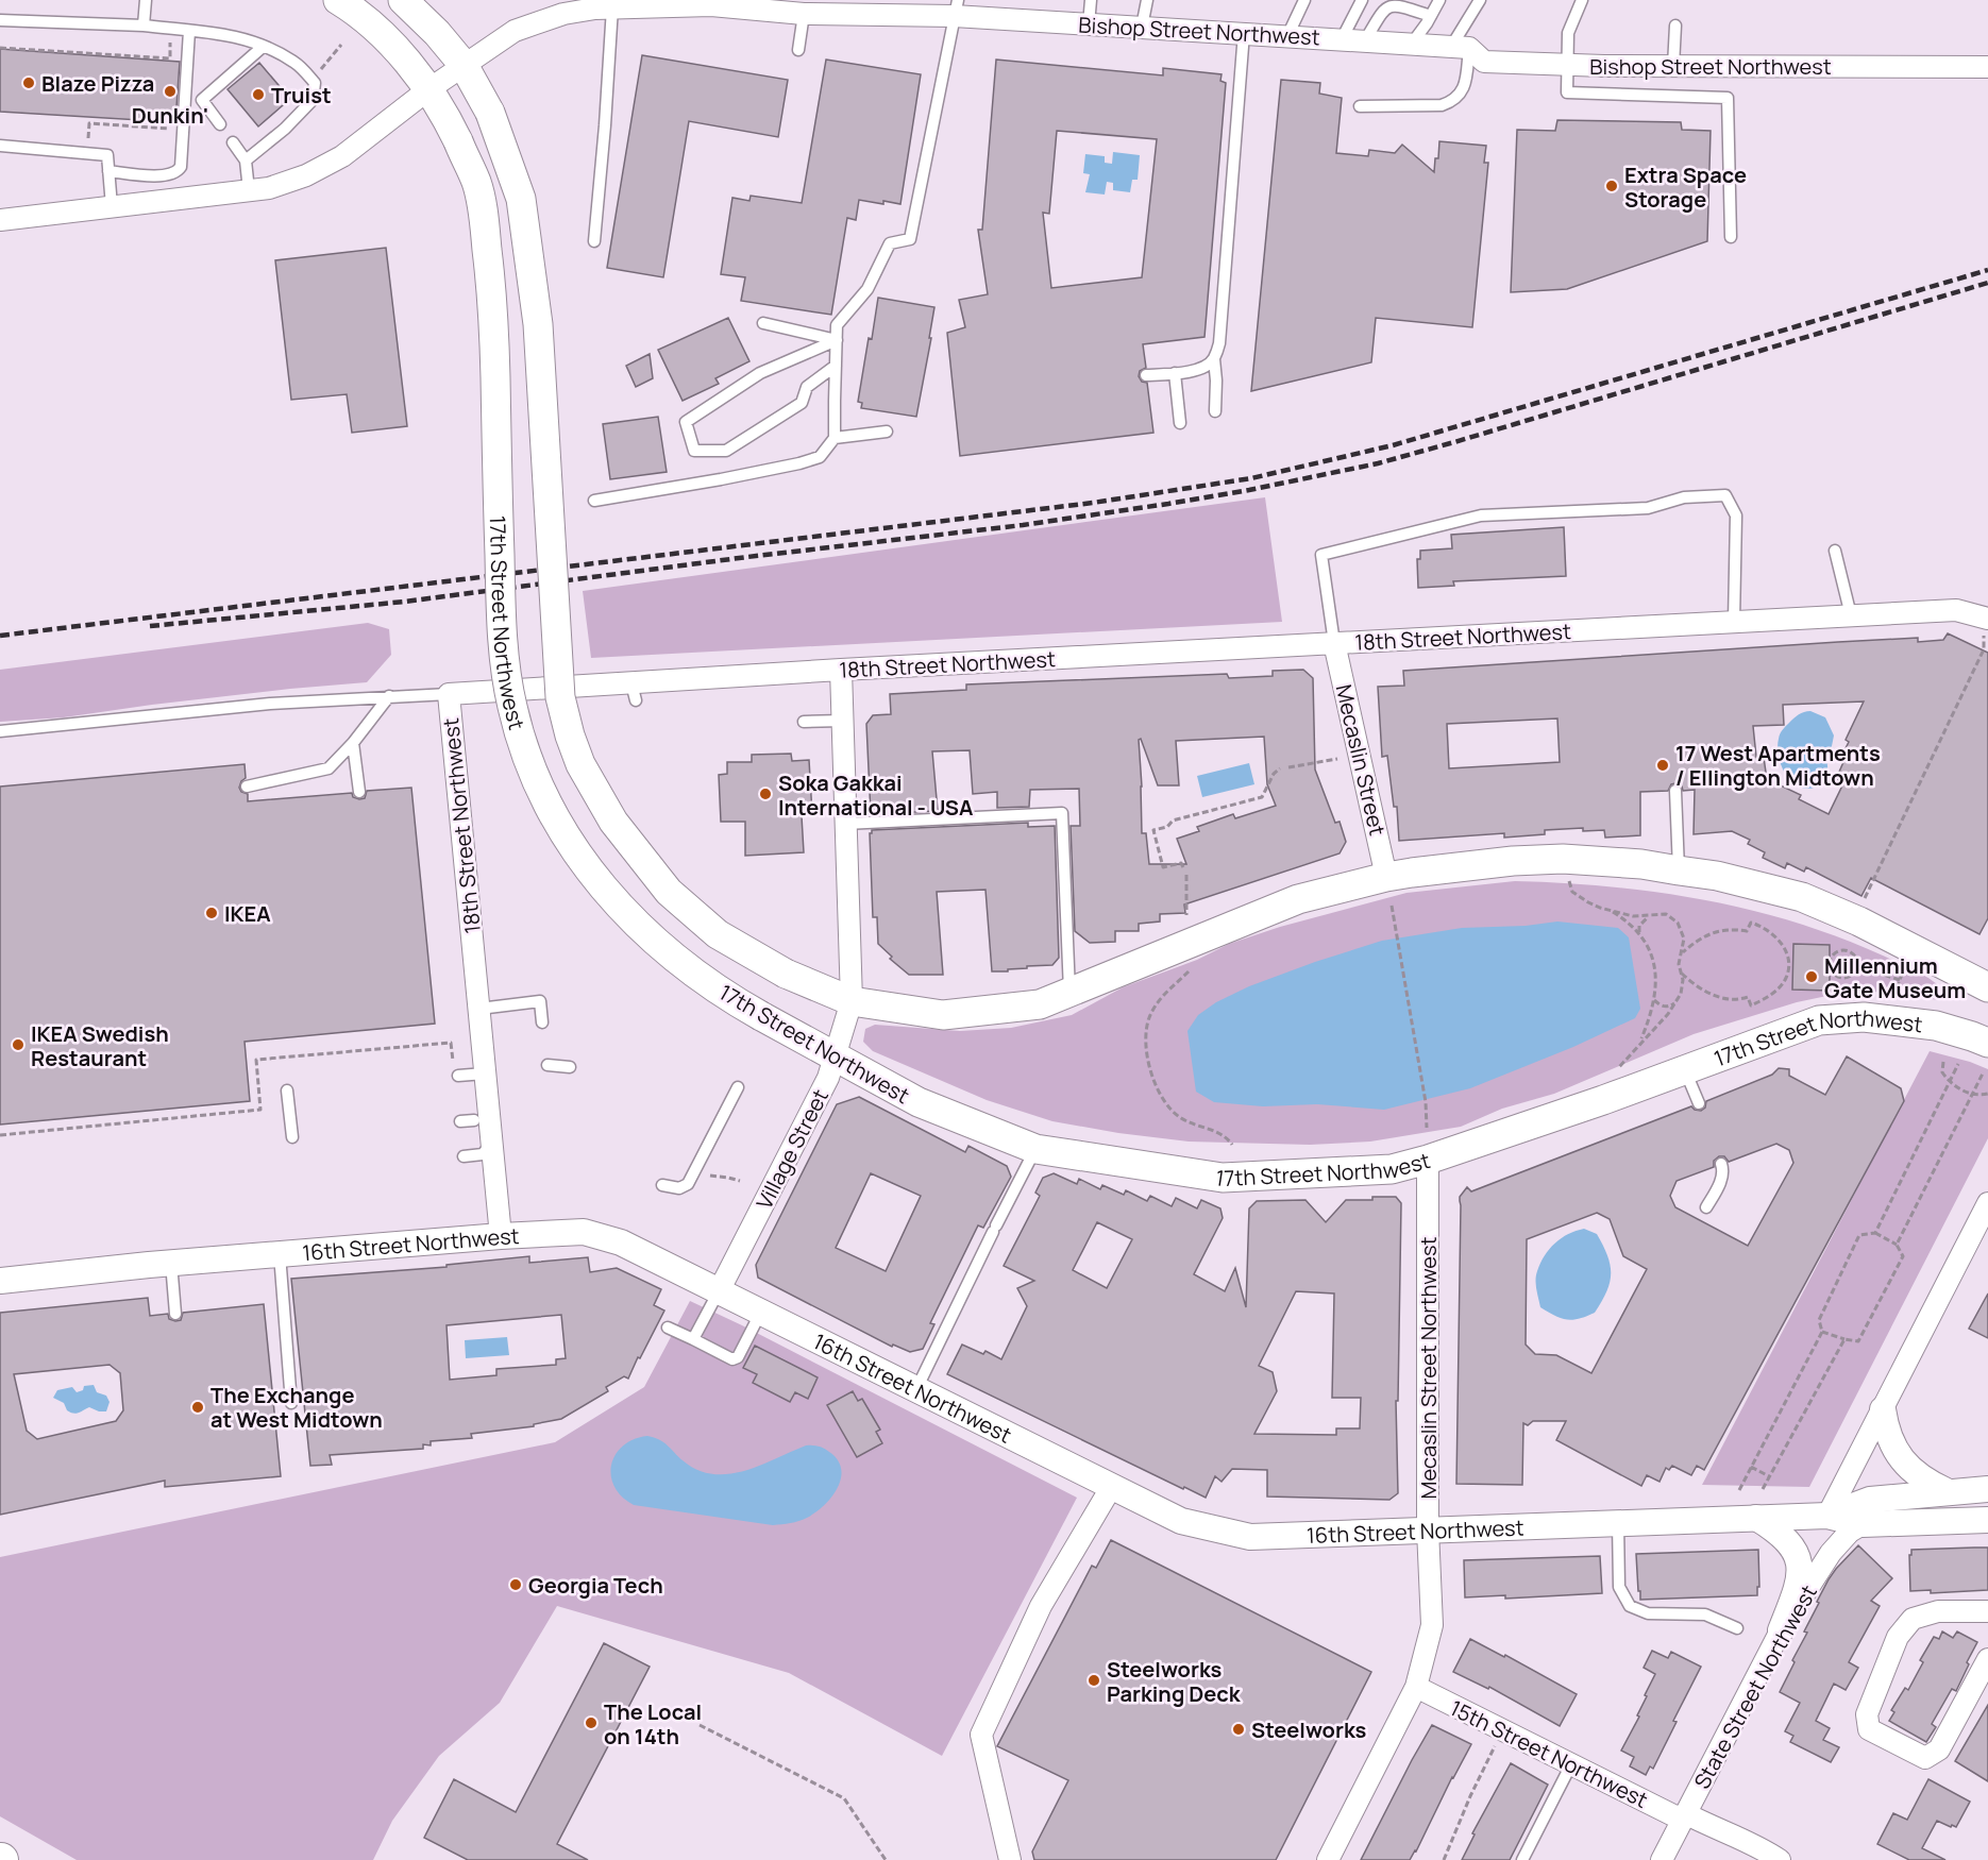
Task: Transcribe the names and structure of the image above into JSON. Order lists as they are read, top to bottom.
{
  "streets": {
    "main road": ["17th Street Northwest"],
    "street": [
      "Bishop Street Northwest",
      "18th Street Northwest",
      "Mecaslin Street",
      "Village Street",
      "16th Street Northwest",
      "Mecaslin Street Northwest",
      "State Street Northwest",
      "15th Street Northwest"
    ]
  },
  "crossings": [
    ["Bishop Street Northwest", "17th Street Northwest"],
    ["17th Street Northwest", "Village Street"],
    ["17th Street Northwest", "Mecaslin Street Northwest"],
    ["18th Street Northwest", "Mecaslin Street"],
    ["18th Street Northwest", "Village Street"],
    ["18th Street Northwest", "16th Street Northwest"],
    ["Village Street", "16th Street Northwest"],
    ["16th Street Northwest", "Mecaslin Street Northwest"],
    ["16th Street Northwest", "State Street Northwest"],
    ["Mecaslin Street Northwest", "15th Street Northwest"],
    ["State Street Northwest", "15th Street Northwest"]
  ],
  "places": [
    "Blaze Pizza",
    "Dunkin'",
    "Truist",
    "Extra Space Storage",
    "17 West Apartments / Ellington Midtown",
    "Soka Gakkai International - USA",
    "IKEA",
    "Millennium Gate Museum",
    "IKEA Swedish Restaurant",
    "The Exchange at West Midtown",
    "Georgia Tech",
    "Steelworks Parking Deck",
    "The Local on 14th",
    "Steelworks"
  ]
}
